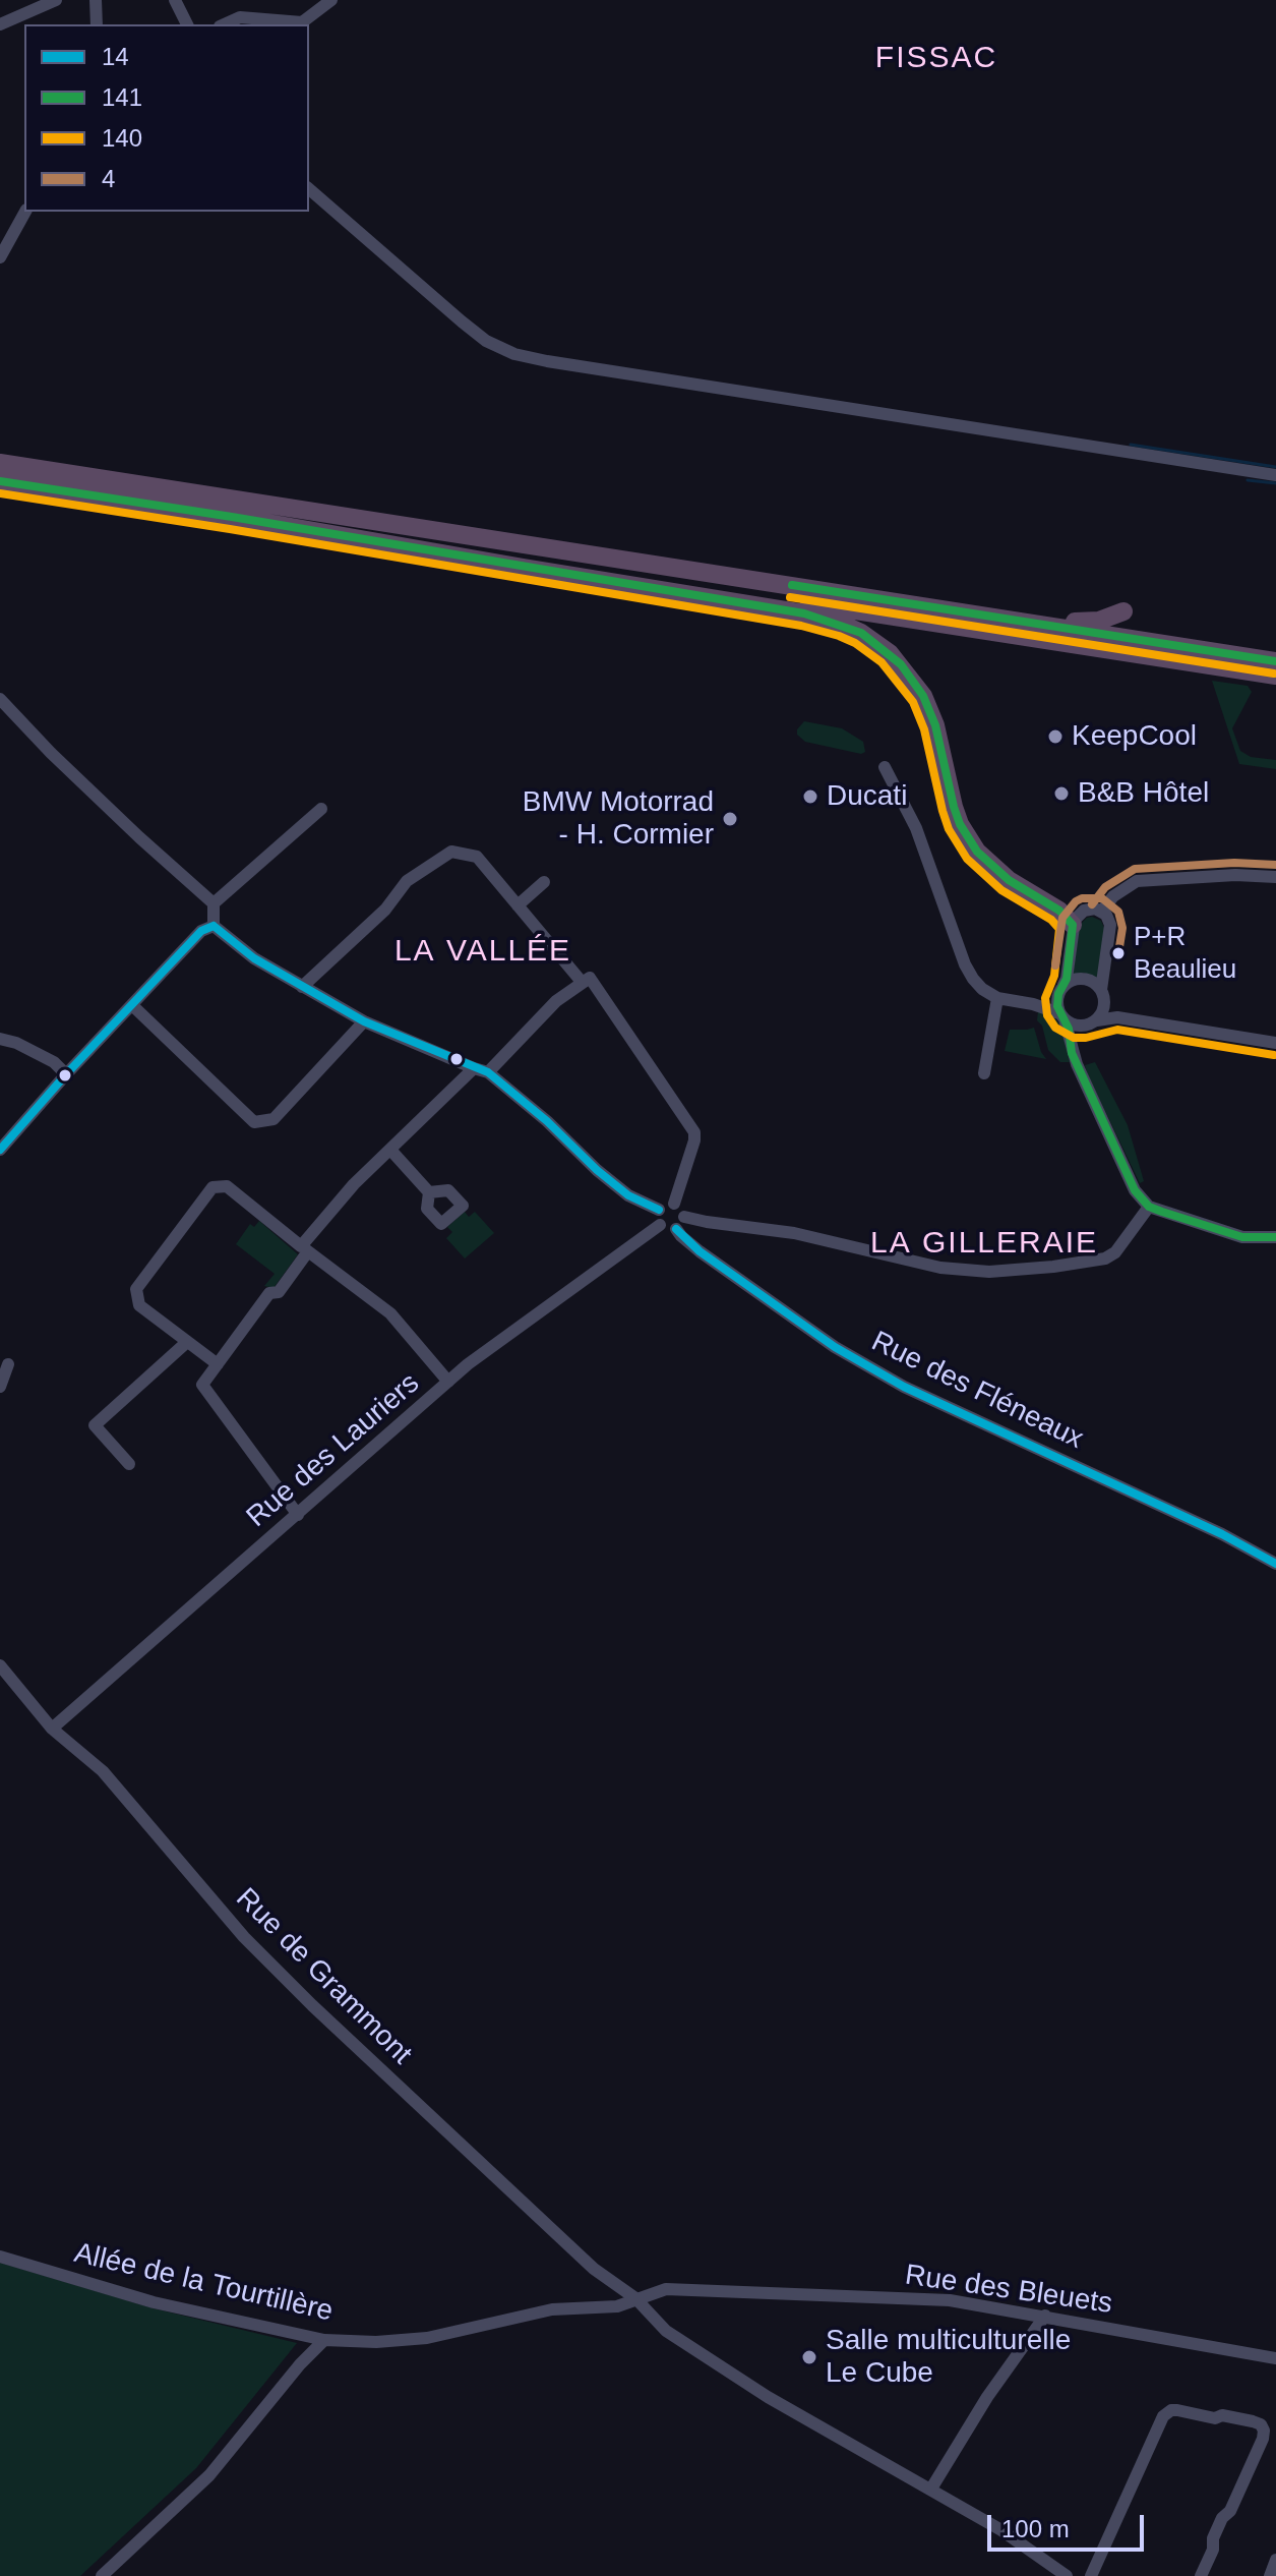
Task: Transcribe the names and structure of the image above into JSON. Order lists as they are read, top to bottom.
{
  "streets": {
    "street": [
      "Rue des Fléneaux",
      "Rue des Lauriers",
      "Rue de Grammont",
      "Allée de la Tourtillère",
      "Rue des Bleuets"
    ]
  },
  "crossings": [
    ["Rue des Fléneaux", "Rue des Lauriers"],
    ["Rue des Lauriers", "Rue de Grammont"],
    ["Rue de Grammont", "Allée de la Tourtillère"],
    ["Rue de Grammont", "Rue des Bleuets"],
    ["Allée de la Tourtillère", "Rue des Bleuets"]
  ],
  "districts": ["FISSAC", "LA VALLÉE", "LA GILLERAIE"],
  "places": [
    "KeepCool",
    "B&B Hôtel",
    "Ducati",
    "BMW Motorrad - H. Cormier",
    "P+R Beaulieu",
    "Salle multiculturelle Le Cube"
  ],
  "lines": [
    "transit line 141",
    "transit line 140",
    "transit line 4",
    "transit line 14"
  ],
  "legend": [
    "14",
    "141",
    "140",
    "4"
  ],
  "scale_bar": "100 m"
}
